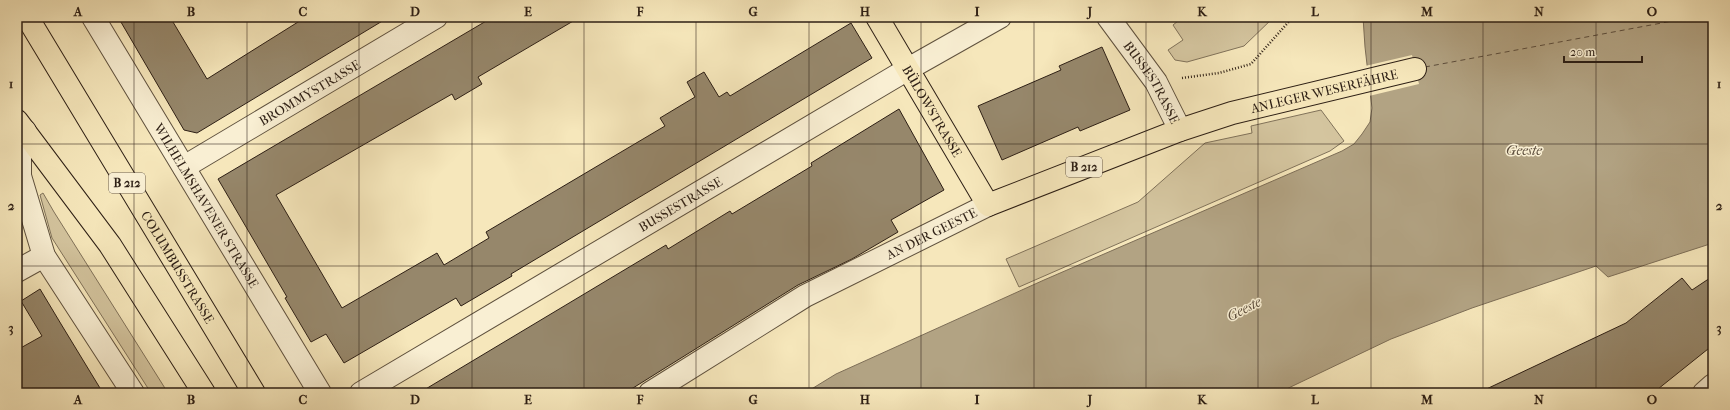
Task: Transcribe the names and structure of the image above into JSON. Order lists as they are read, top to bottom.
{
  "streets": {
    "main road": [
      "ANLEGER WESERFÄHRE",
      "BÜLOWSTRASSE",
      "B 212",
      "AN DER GEESTE",
      "COLUMBUSSTRASSE"
    ],
    "street": ["BUSSESTRASSE", "BROMMYSTRASSE", "WILHELMSHAVENER STRASSE"]
  },
  "crossings": [
    ["BUSSESTRASSE", "BÜLOWSTRASSE"],
    ["BUSSESTRASSE", "AN DER GEESTE"],
    ["ANLEGER WESERFÄHRE", "AN DER GEESTE"],
    ["BROMMYSTRASSE", "WILHELMSHAVENER STRASSE"],
    ["BÜLOWSTRASSE", "AN DER GEESTE"]
  ],
  "water": ["Geeste"],
  "scale_bar": "20 m",
  "grid": {
    "columns": [
      "A",
      "B",
      "C",
      "D",
      "E",
      "F",
      "G",
      "H",
      "I",
      "J",
      "K",
      "L",
      "M",
      "N",
      "O"
    ],
    "rows": ["1", "2", "3"]
  }
}
